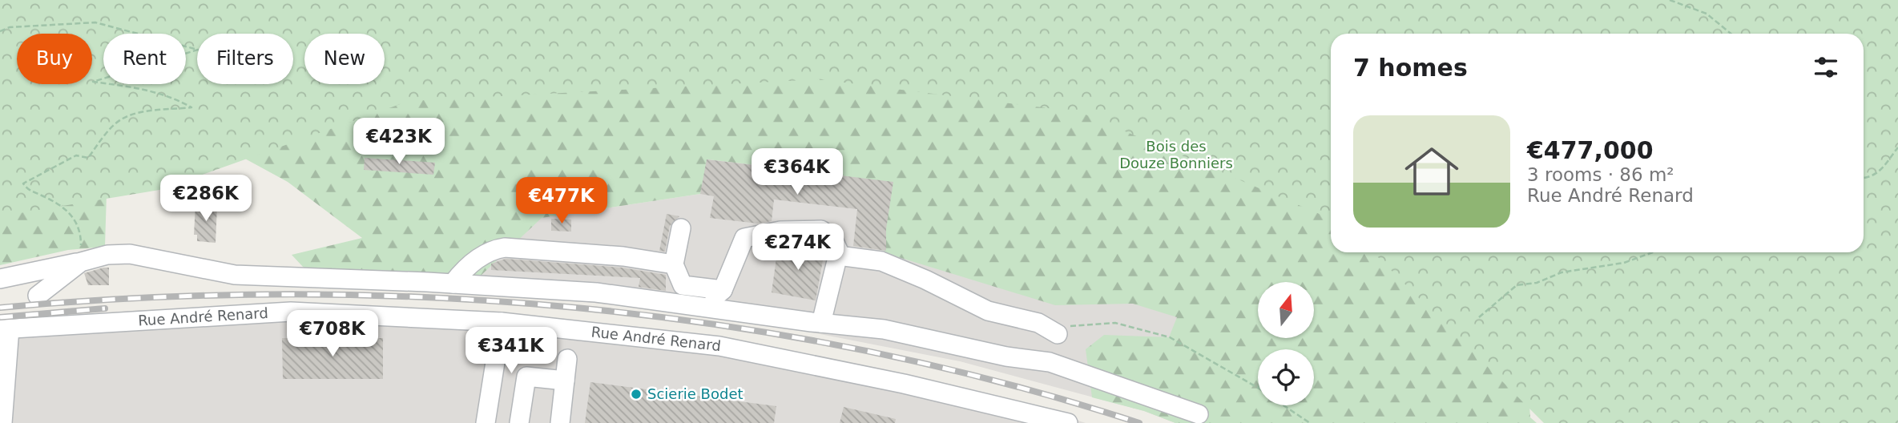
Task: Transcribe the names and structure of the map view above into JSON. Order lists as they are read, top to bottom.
{
  "streets": {
    "street": ["Rue André Renard"]
  },
  "parks": ["Bois des Douze Bonniers"],
  "places": ["Scierie Bodet"],
  "north": "top",
  "page": {
    "chip": [
      "Buy",
      "Rent",
      "Filters",
      "New"
    ],
    "heading": "7 homes",
    "list": [
      {
        "name": "€477,000",
        "note": "3 rooms · 86 m² · Rue André Renard"
      }
    ],
    "price": [
      "€423K",
      "€364K",
      "€286K",
      "€477K",
      "€274K",
      "€708K",
      "€341K"
    ]
  }
}
